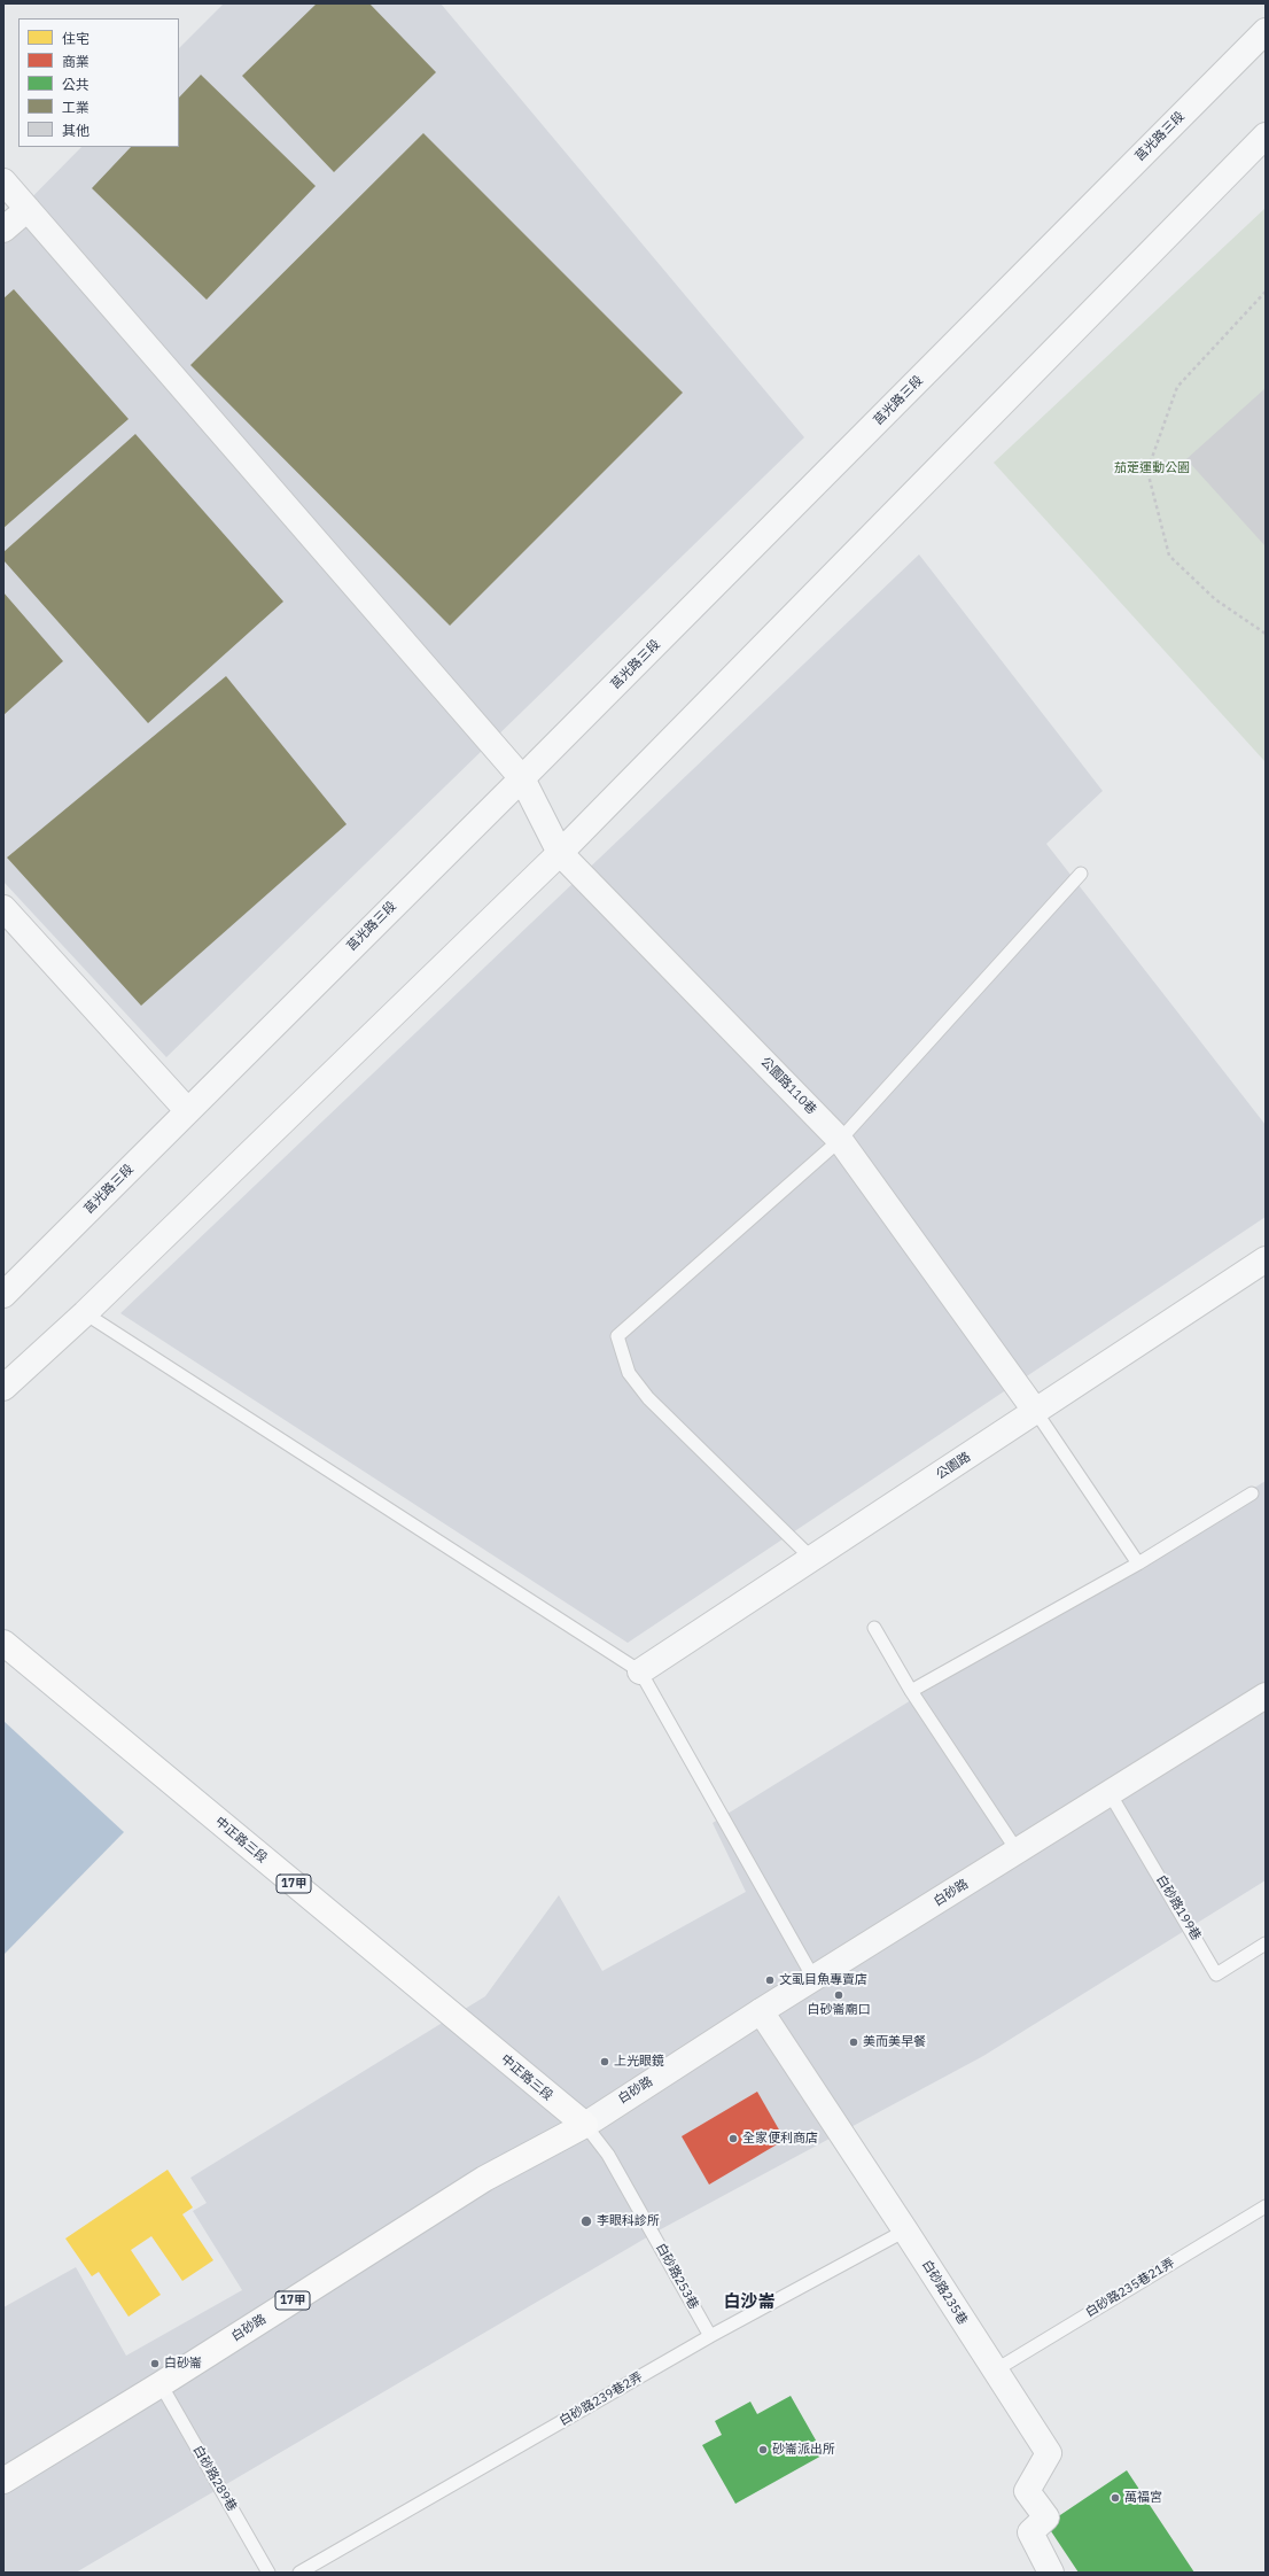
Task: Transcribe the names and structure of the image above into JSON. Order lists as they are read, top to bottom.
{
  "streets": {
    "main road": ["中正路三段", "17甲", "白砂路"],
    "street": [
      "莒光路三段",
      "公園路110巷",
      "公園路",
      "白砂路235巷"
    ],
    "lane": [
      "白砂路199巷",
      "白砂路253巷",
      "白砂路235巷21弄",
      "白砂路239巷2弄",
      "白砂路289巷"
    ]
  },
  "crossings": [
    ["莒光路三段", "公園路110巷"],
    ["公園路110巷", "公園路"],
    ["中正路三段", "白砂路"],
    ["中正路三段", "白砂路253巷"],
    ["白砂路", "白砂路199巷"],
    ["白砂路", "白砂路253巷"],
    ["白砂路", "白砂路235巷"],
    ["白砂路", "白砂路289巷"],
    ["白砂路253巷", "白砂路239巷2弄"],
    ["白砂路235巷21弄", "白砂路235巷"],
    ["白砂路235巷", "白砂路239巷2弄"]
  ],
  "districts": ["白沙崙"],
  "parks": ["茄萣運動公園"],
  "places": [
    "文虱目魚專賣店",
    "白砂崙廟口",
    "美而美早餐",
    "上光眼鏡",
    "全家便利商店",
    "李眼科診所",
    "白砂崙",
    "砂崙派出所",
    "萬福宮"
  ],
  "legend": [
    "住宅",
    "商業",
    "公共",
    "工業",
    "其他"
  ]
}
